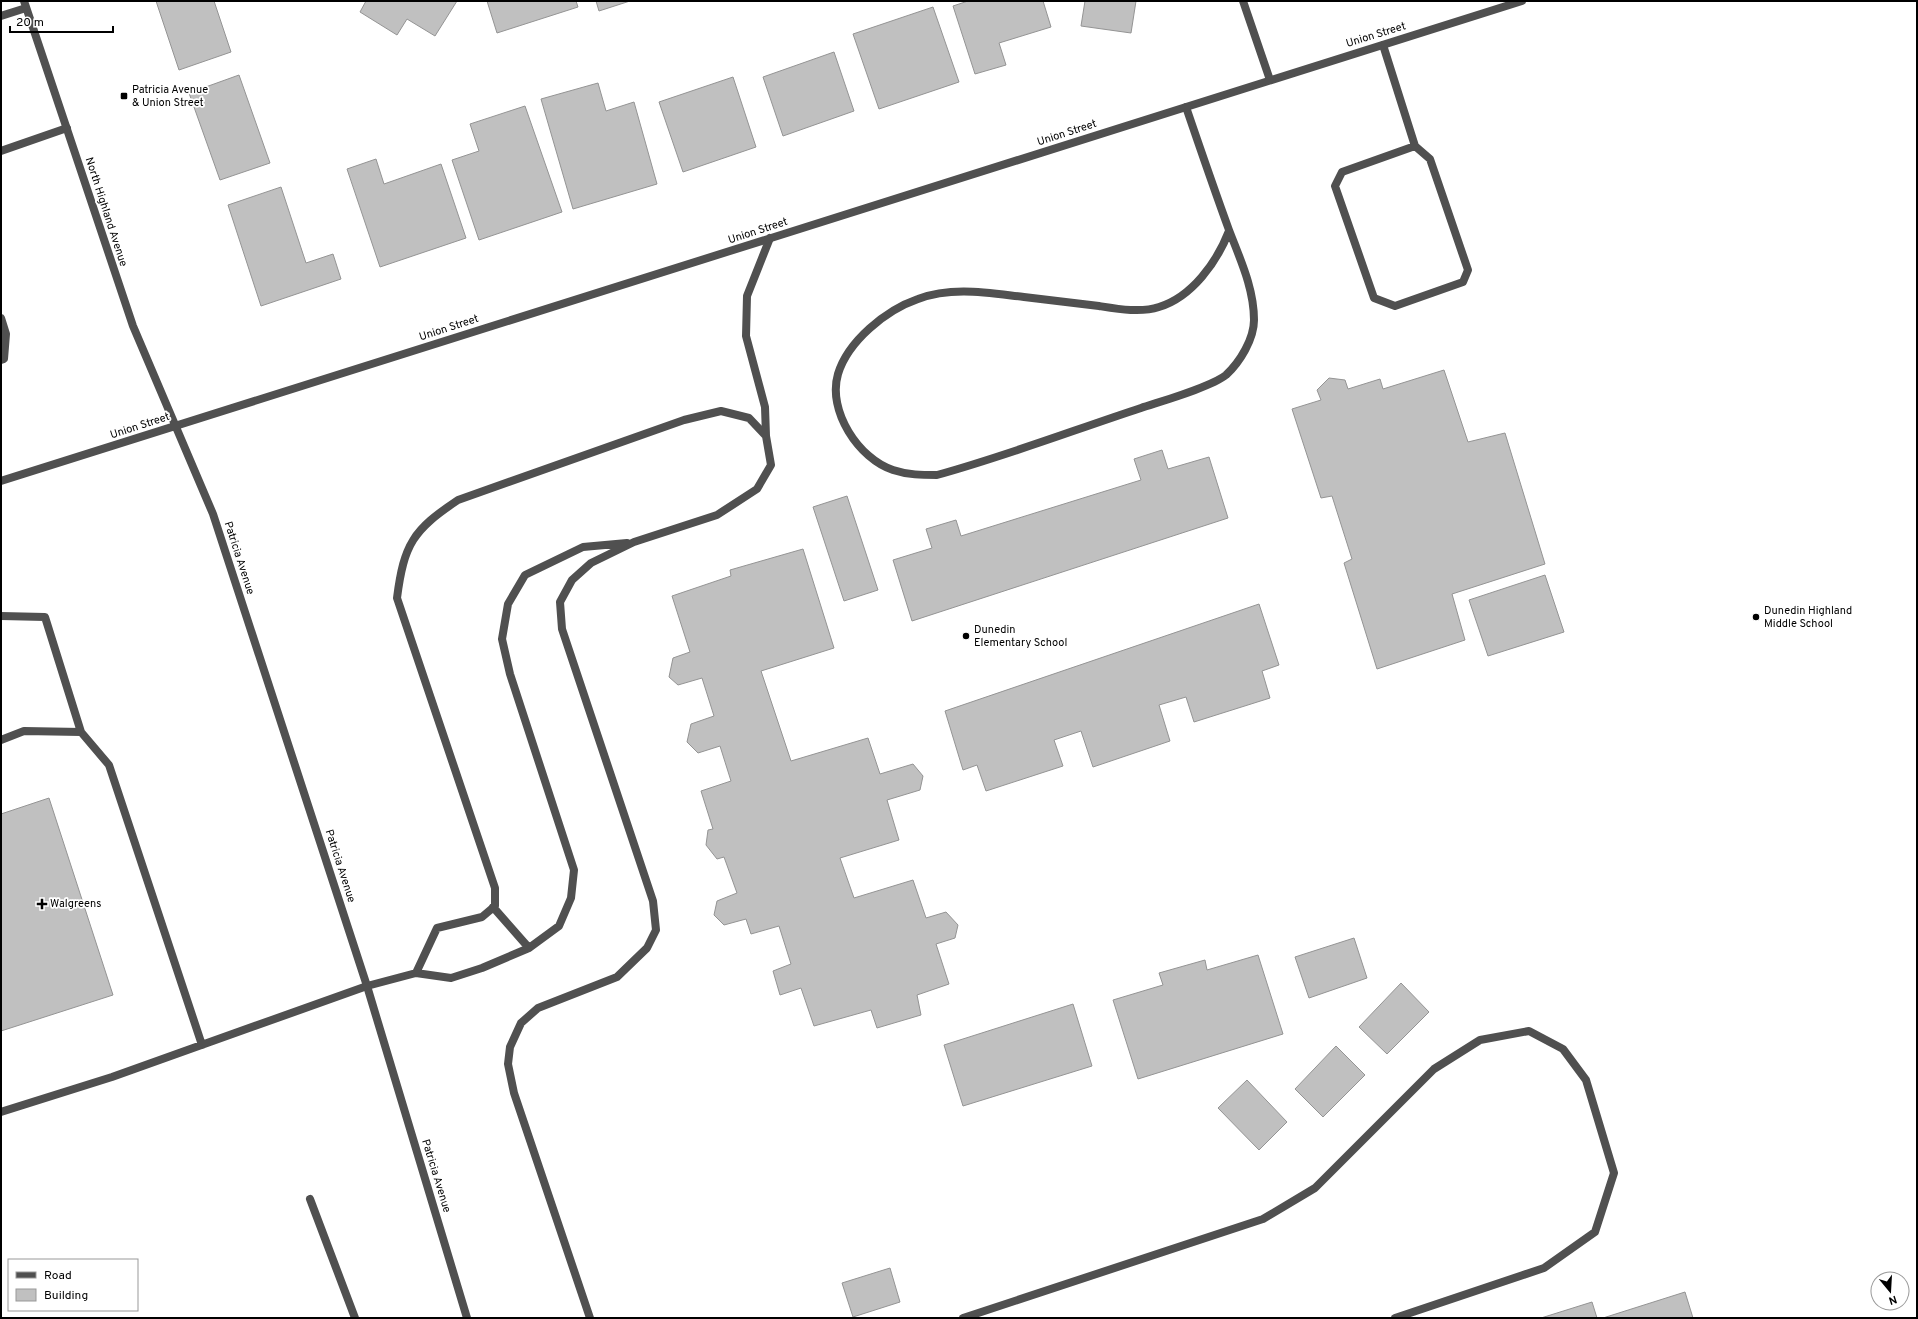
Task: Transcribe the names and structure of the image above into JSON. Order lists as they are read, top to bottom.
{
  "streets": {
    "street": ["Union Street", "North Highland Avenue", "Patricia Avenue"]
  },
  "crossings": [
    ["Union Street", "North Highland Avenue"],
    ["Union Street", "Patricia Avenue"],
    ["North Highland Avenue", "Patricia Avenue"]
  ],
  "places": {
    "transit": ["Patricia Avenue & Union Street"],
    "other": ["Dunedin Highland Middle School", "Dunedin Elementary School"],
    "health": ["Walgreens"]
  },
  "legend": ["Road", "Building"],
  "scale_bar": "20 m",
  "north": "bottom"
}
